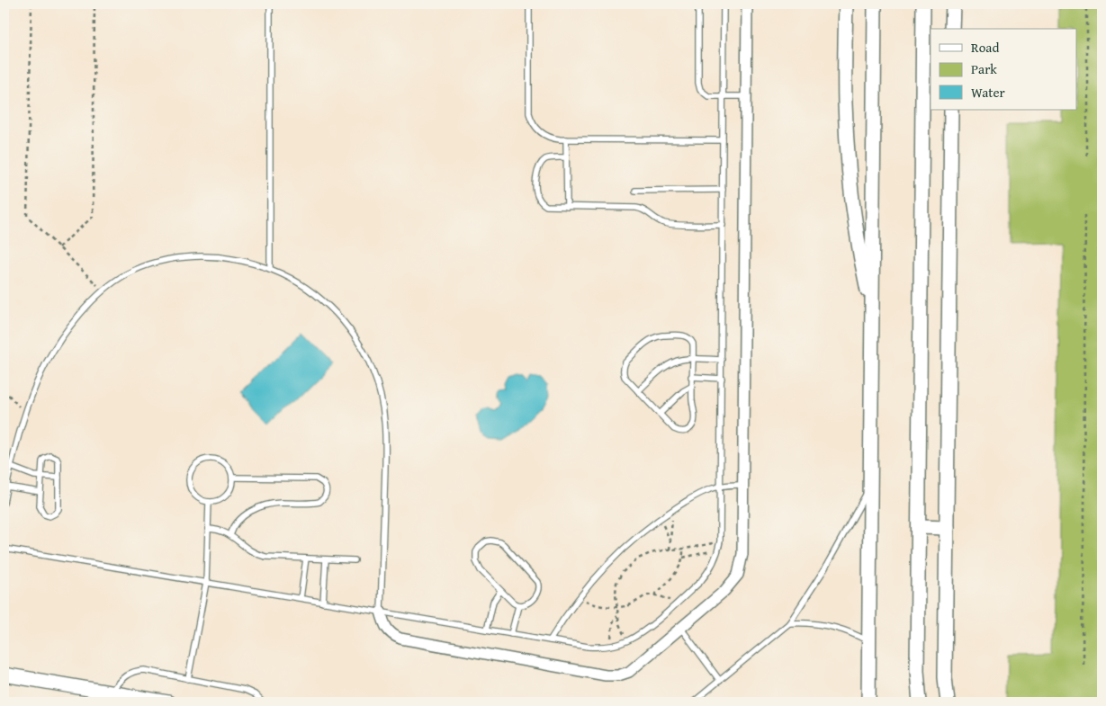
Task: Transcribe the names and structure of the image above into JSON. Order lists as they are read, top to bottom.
{
  "legend": ["Road", "Park", "Water"]
}
